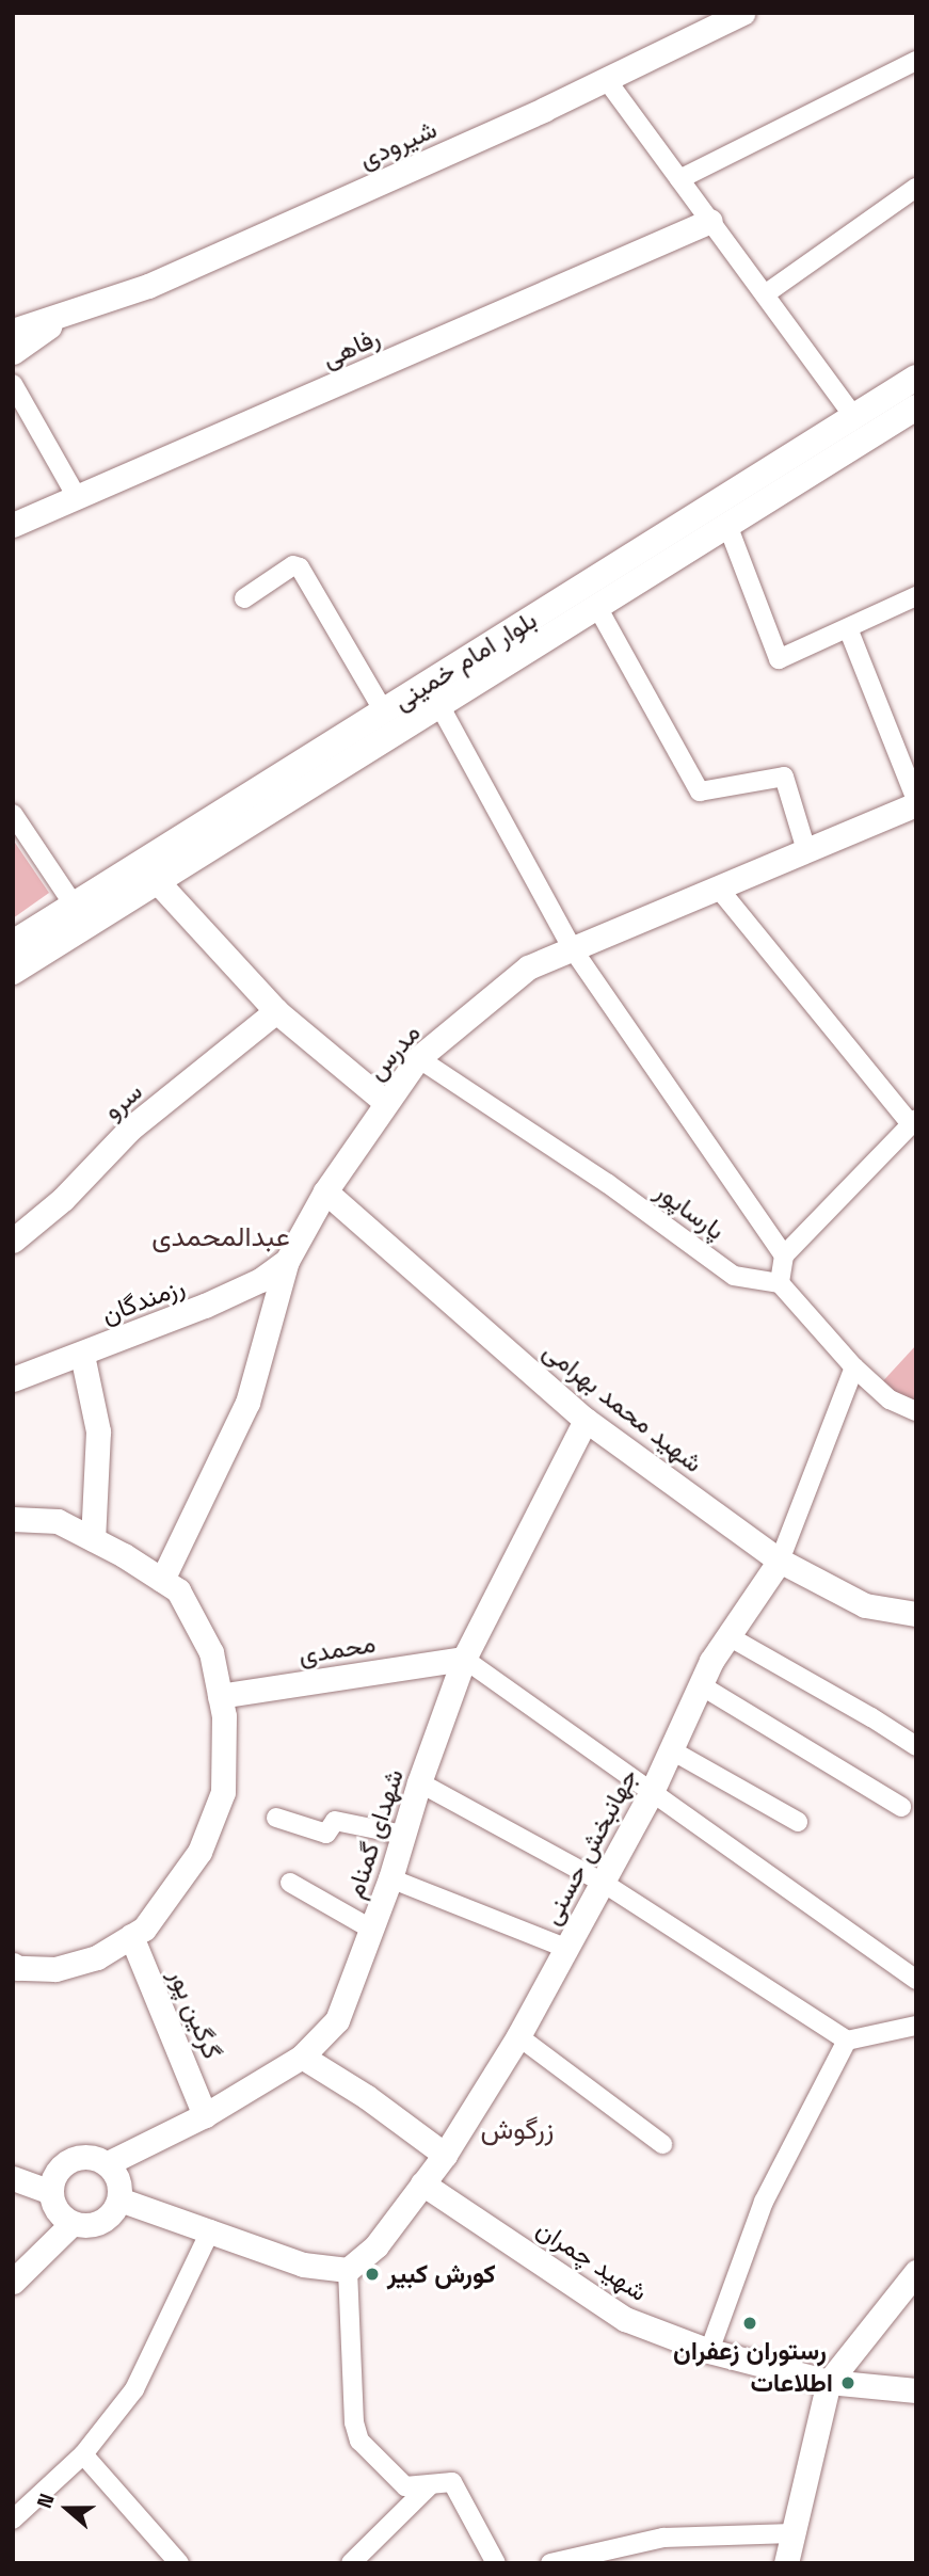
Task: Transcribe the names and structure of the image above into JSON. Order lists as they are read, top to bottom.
{
  "streets": {
    "main road": ["بلوار امام خمینی"],
    "street": [
      "شیرودی",
      "رفاهی",
      "مدرس",
      "سرو",
      "پارساپور",
      "رزمندگان",
      "شهید محمد بهرامی",
      "محمدی",
      "شهدای گمنام",
      "جهانبخش حسنی",
      "گرگین پور",
      "شهید چمران"
    ]
  },
  "crossings": [
    ["مدرس", "پارساپور"],
    ["مدرس", "رزمندگان"],
    ["مدرس", "شهید محمد بهرامی"],
    ["شهید محمد بهرامی", "شهدای گمنام"],
    ["شهید محمد بهرامی", "جهانبخش حسنی"],
    ["محمدی", "شهدای گمنام"],
    ["شهدای گمنام", "گرگین پور"]
  ],
  "districts": ["عبدالمحمدی", "زرگوش"],
  "places": ["کورش کبیر", "رستوران زعفران", "اطلاعات"],
  "north": "left"
}
